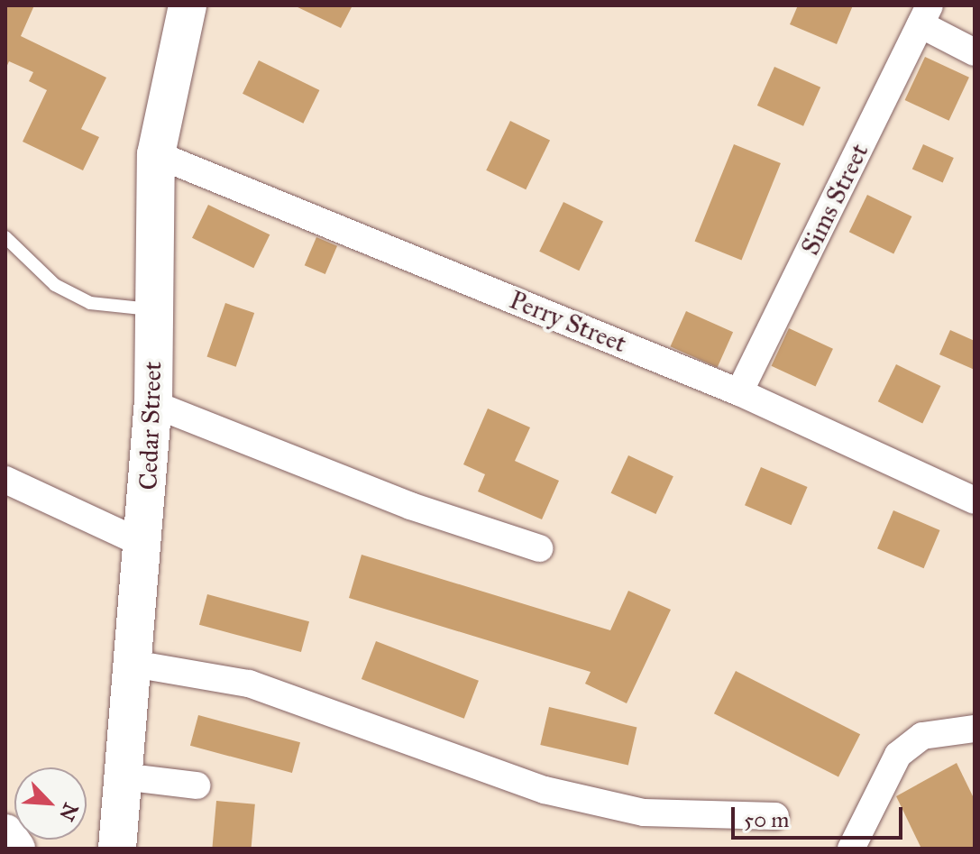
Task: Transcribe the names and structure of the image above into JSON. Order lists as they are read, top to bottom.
{
  "streets": {
    "street": ["Sims Street", "Perry Street", "Cedar Street"]
  },
  "crossings": [
    ["Sims Street", "Perry Street"],
    ["Perry Street", "Cedar Street"]
  ],
  "scale_bar": "50 m",
  "north": "bottom right"
}
